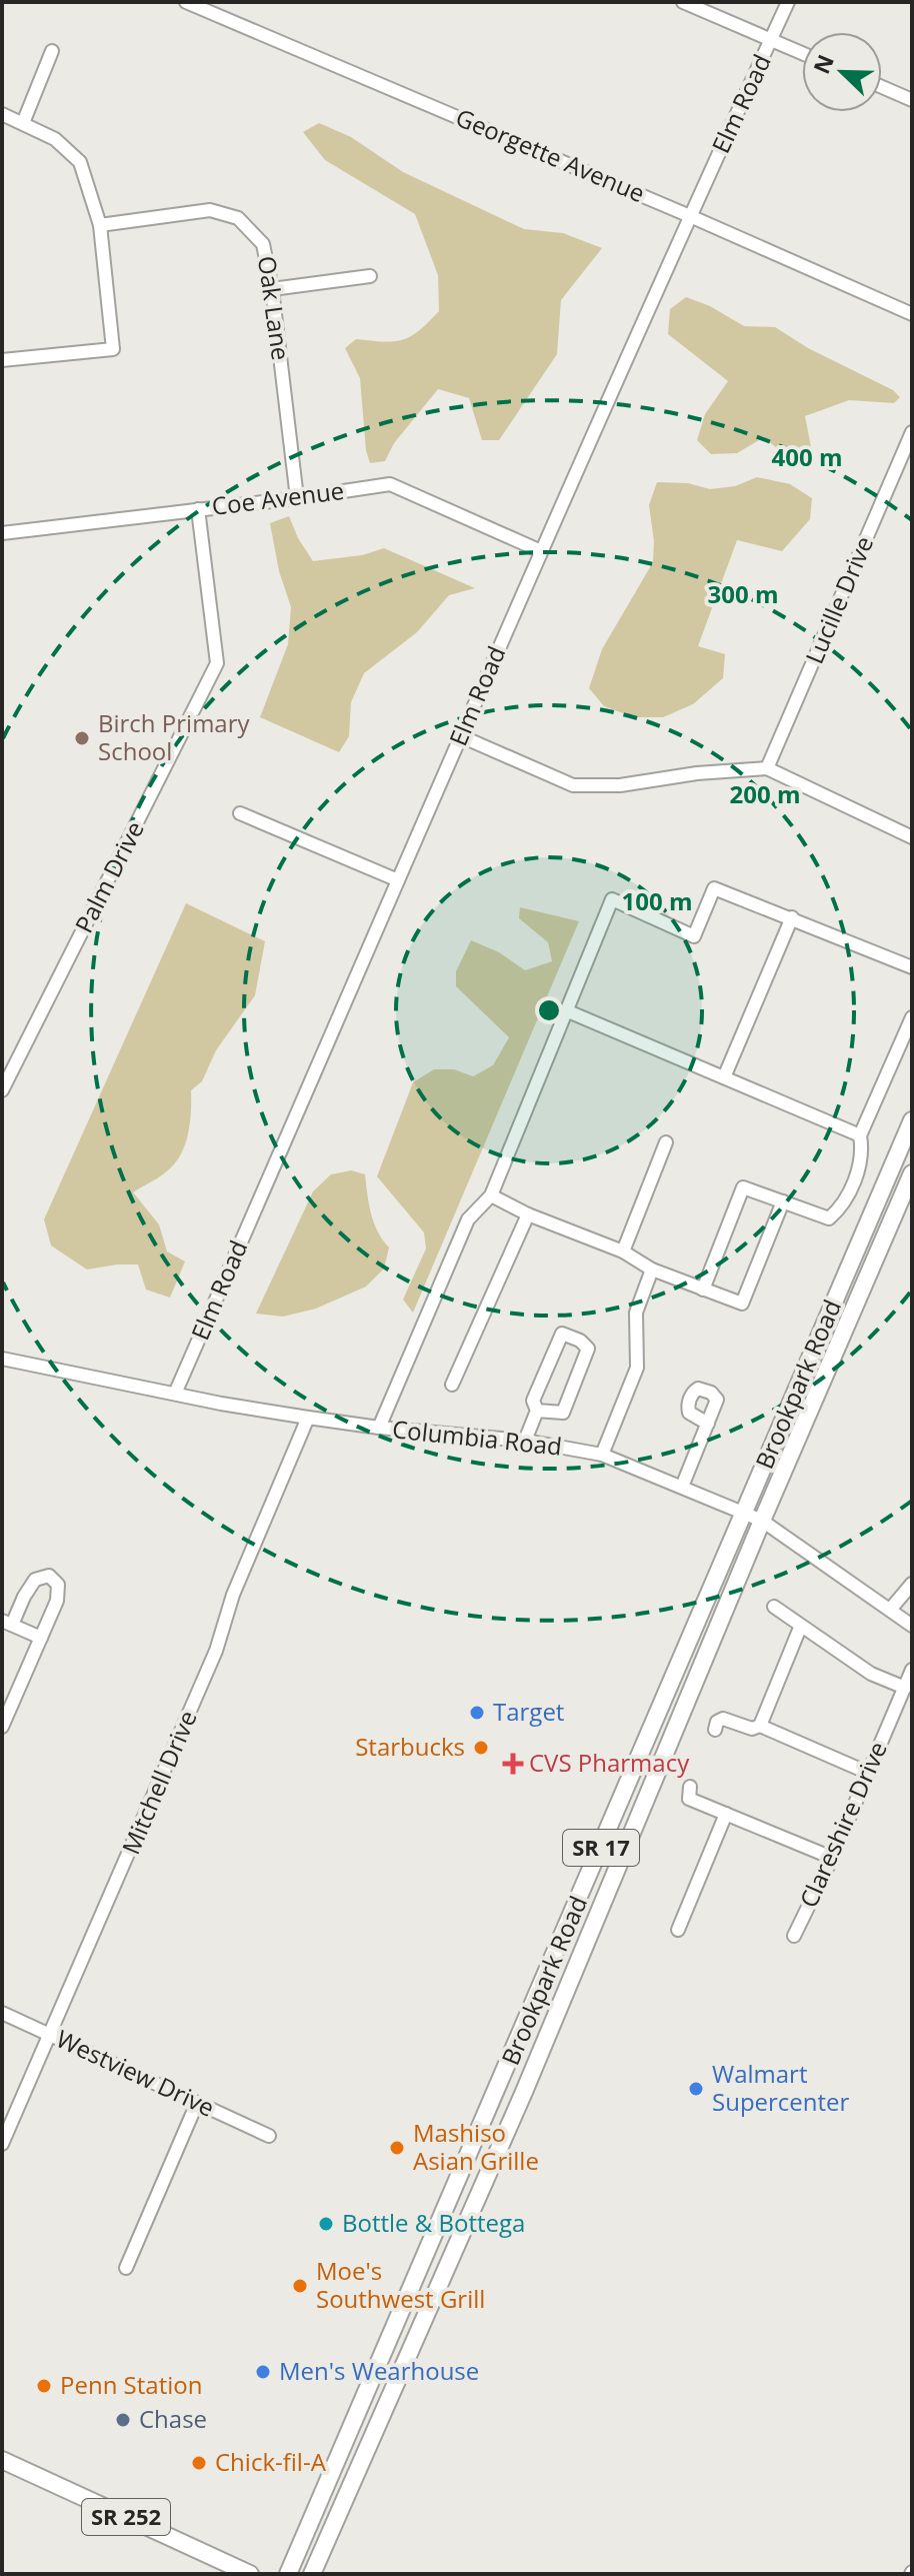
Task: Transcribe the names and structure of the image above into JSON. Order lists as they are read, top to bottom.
{
  "streets": {
    "main road": ["Brookpark Road", "SR 17", "SR 252"],
    "street": [
      "Elm Road",
      "Georgette Avenue",
      "Oak Lane",
      "Coe Avenue",
      "Lucille Drive",
      "Palm Drive",
      "Columbia Road",
      "Mitchell Drive",
      "Clareshire Drive",
      "Westview Drive"
    ]
  },
  "crossings": [
    ["Elm Road", "Georgette Avenue"],
    ["Elm Road", "Coe Avenue"],
    ["Elm Road", "Columbia Road"],
    ["Oak Lane", "Coe Avenue"],
    ["Coe Avenue", "Palm Drive"],
    ["Brookpark Road", "Columbia Road"],
    ["Columbia Road", "Mitchell Drive"],
    ["Mitchell Drive", "Westview Drive"]
  ],
  "places": {
    "other": [
      "Birch Primary School",
      "Target",
      "Starbucks",
      "Walmart Supercenter",
      "Mashiso Asian Grille",
      "Bottle & Bottega",
      "Moe's Southwest Grill",
      "Men's Wearhouse",
      "Penn Station",
      "Chase",
      "Chick-fil-A"
    ],
    "health": ["CVS Pharmacy"]
  },
  "north": "top left",
  "rings": [
    "400 m",
    "300 m",
    "200 m",
    "100 m"
  ]
}
